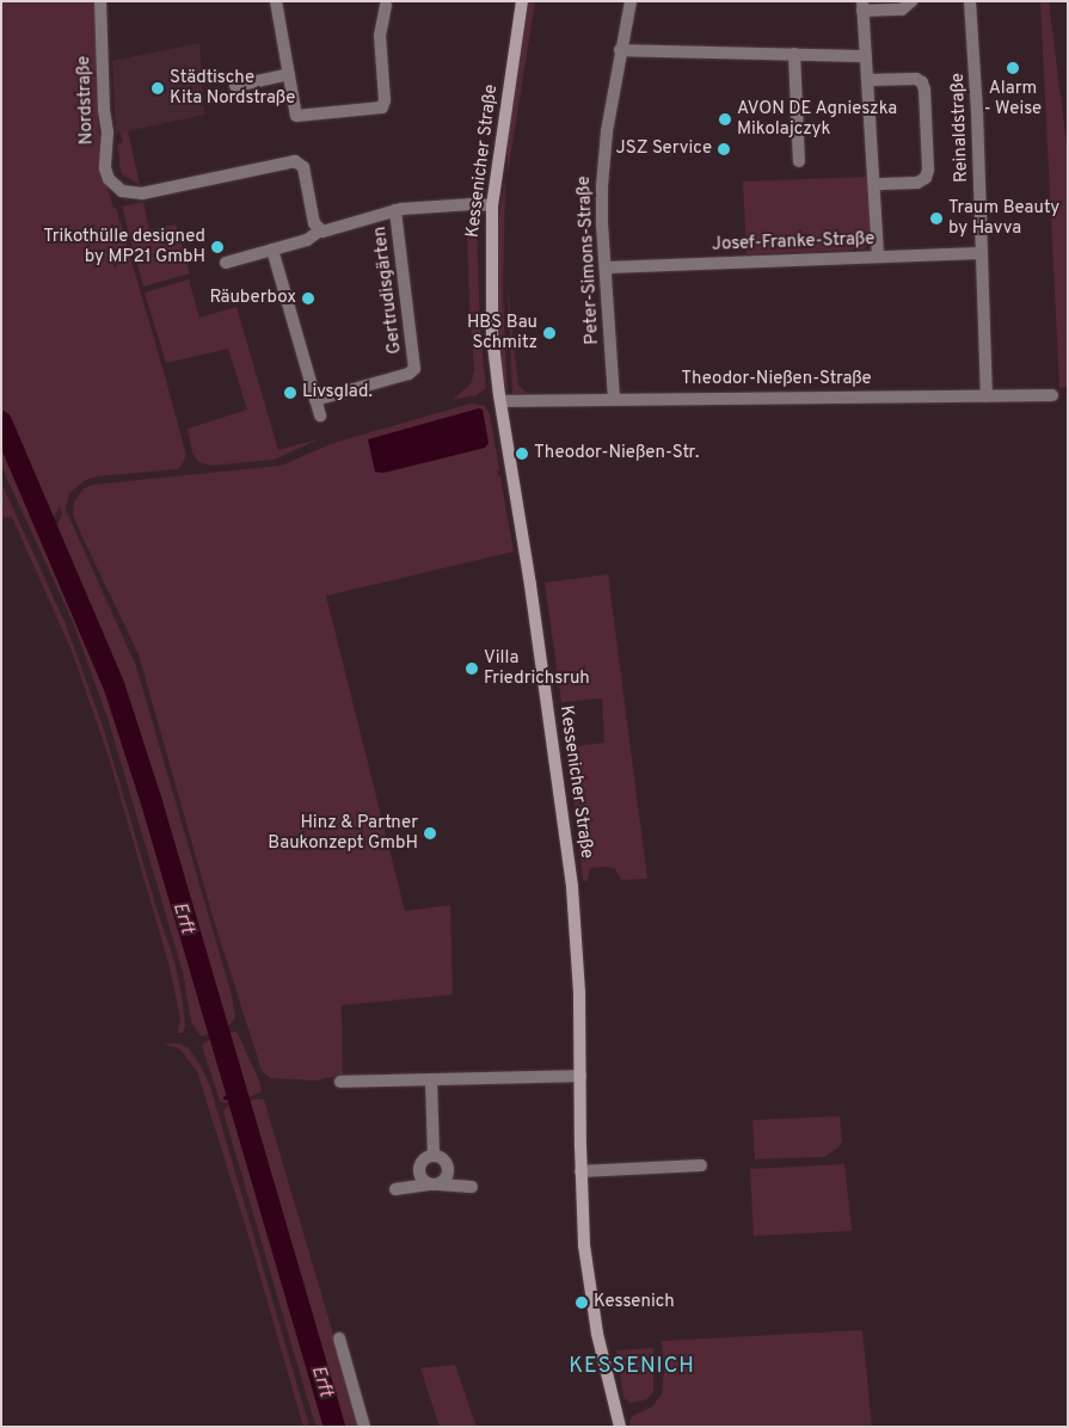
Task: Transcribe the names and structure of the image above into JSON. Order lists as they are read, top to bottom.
{
  "streets": {
    "main road": ["Kessenicher Straße"],
    "street": [
      "Nordstraße",
      "Reinaldstraße",
      "Josef-Franke-Straße",
      "Peter-Simons-Straße",
      "Gertrudisgärten",
      "Theodor-Nießen-Straße"
    ]
  },
  "crossings": [
    ["Reinaldstraße", "Josef-Franke-Straße"],
    ["Reinaldstraße", "Theodor-Nießen-Straße"],
    ["Kessenicher Straße", "Theodor-Nießen-Straße"],
    ["Josef-Franke-Straße", "Peter-Simons-Straße"],
    ["Peter-Simons-Straße", "Theodor-Nießen-Straße"]
  ],
  "districts": ["KESSENICH"],
  "water": ["Erft"],
  "places": [
    "Alarm - Weise",
    "Städtische Kita Nordstraße",
    "AVON DE Agnieszka Mikolajczyk",
    "JSZ Service",
    "Traum Beauty by Havva",
    "Trikothülle designed by MP21 GmbH",
    "Räuberbox",
    "HBS Bau Schmitz",
    "Livsglad.",
    "Theodor-Nießen-Str.",
    "Villa Friedrichsruh",
    "Hinz & Partner Baukonzept GmbH",
    "Kessenich"
  ]
}
